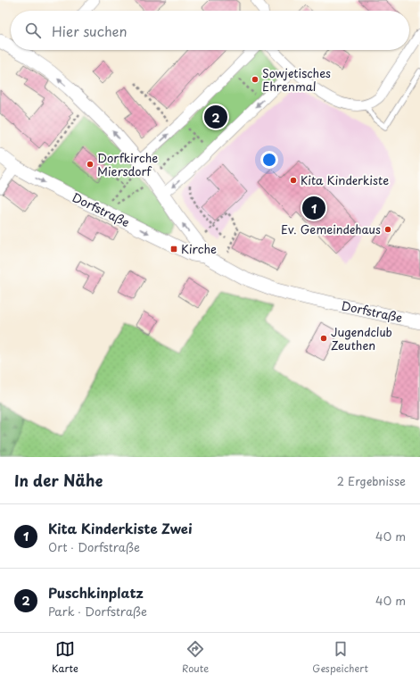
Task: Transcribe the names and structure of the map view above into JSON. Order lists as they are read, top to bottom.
{
  "streets": {
    "main road": ["Dorfstraße"]
  },
  "places": {
    "other": [
      "Sowjetisches Ehrenmal",
      "Dorfkirche Miersdorf",
      "Kita Kinderkiste",
      "Ev. Gemeindehaus",
      "Jugendclub Zeuthen"
    ],
    "transit": ["Kirche"]
  },
  "page": {
    "search": "Hier suchen",
    "pins": ["2", "1"],
    "heading": ["In der Nähe", "2 Ergebnisse"],
    "list": [
      {
        "mark": "1",
        "name": "Kita Kinderkiste Zwei",
        "note": "Ort · Dorfstraße",
        "value": "40 m"
      },
      {
        "mark": "2",
        "name": "Puschkinplatz",
        "note": "Park · Dorfstraße",
        "value": "40 m"
      }
    ],
    "nav": ["Karte", "Route", "Gespeichert"]
  }
}
